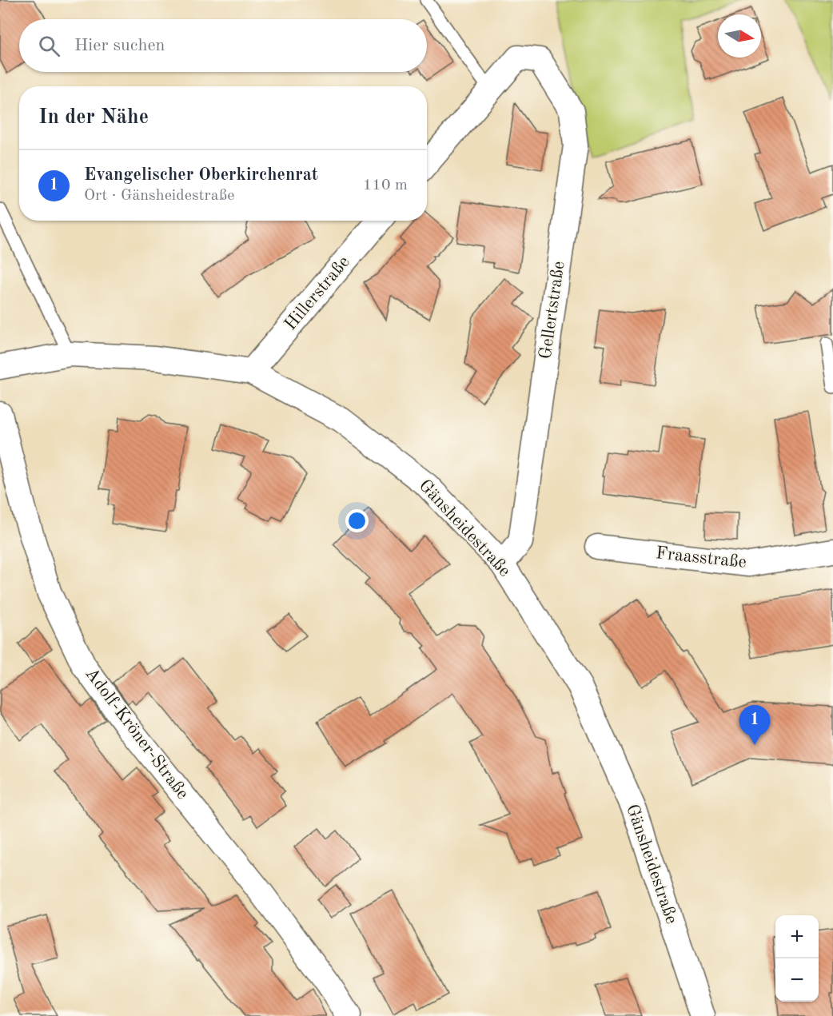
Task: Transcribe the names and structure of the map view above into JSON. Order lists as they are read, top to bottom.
{
  "streets": {
    "street": [
      "Hillerstraße",
      "Gellertstraße",
      "Gänsheidestraße",
      "Fraasstraße",
      "Adolf-Kröner-Straße"
    ]
  },
  "crossings": [
    ["Hillerstraße", "Gänsheidestraße"],
    ["Gellertstraße", "Gänsheidestraße"]
  ],
  "north": "right",
  "page": {
    "search": "Hier suchen",
    "heading": "In der Nähe",
    "list": [
      {
        "mark": "1",
        "name": "Evangelischer Oberkirchenrat",
        "note": "Ort · Gänsheidestraße",
        "value": "110 m"
      }
    ],
    "pins": "1",
    "map_buttons": ["+", "−"]
  }
}
